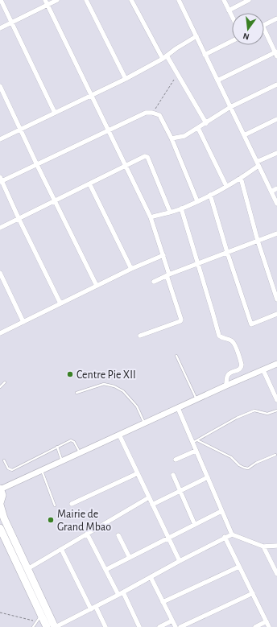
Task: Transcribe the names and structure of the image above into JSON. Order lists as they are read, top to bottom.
{
  "places": ["Centre Pie XII", "Mairie de Grand Mbao"],
  "north": "bottom"
}
